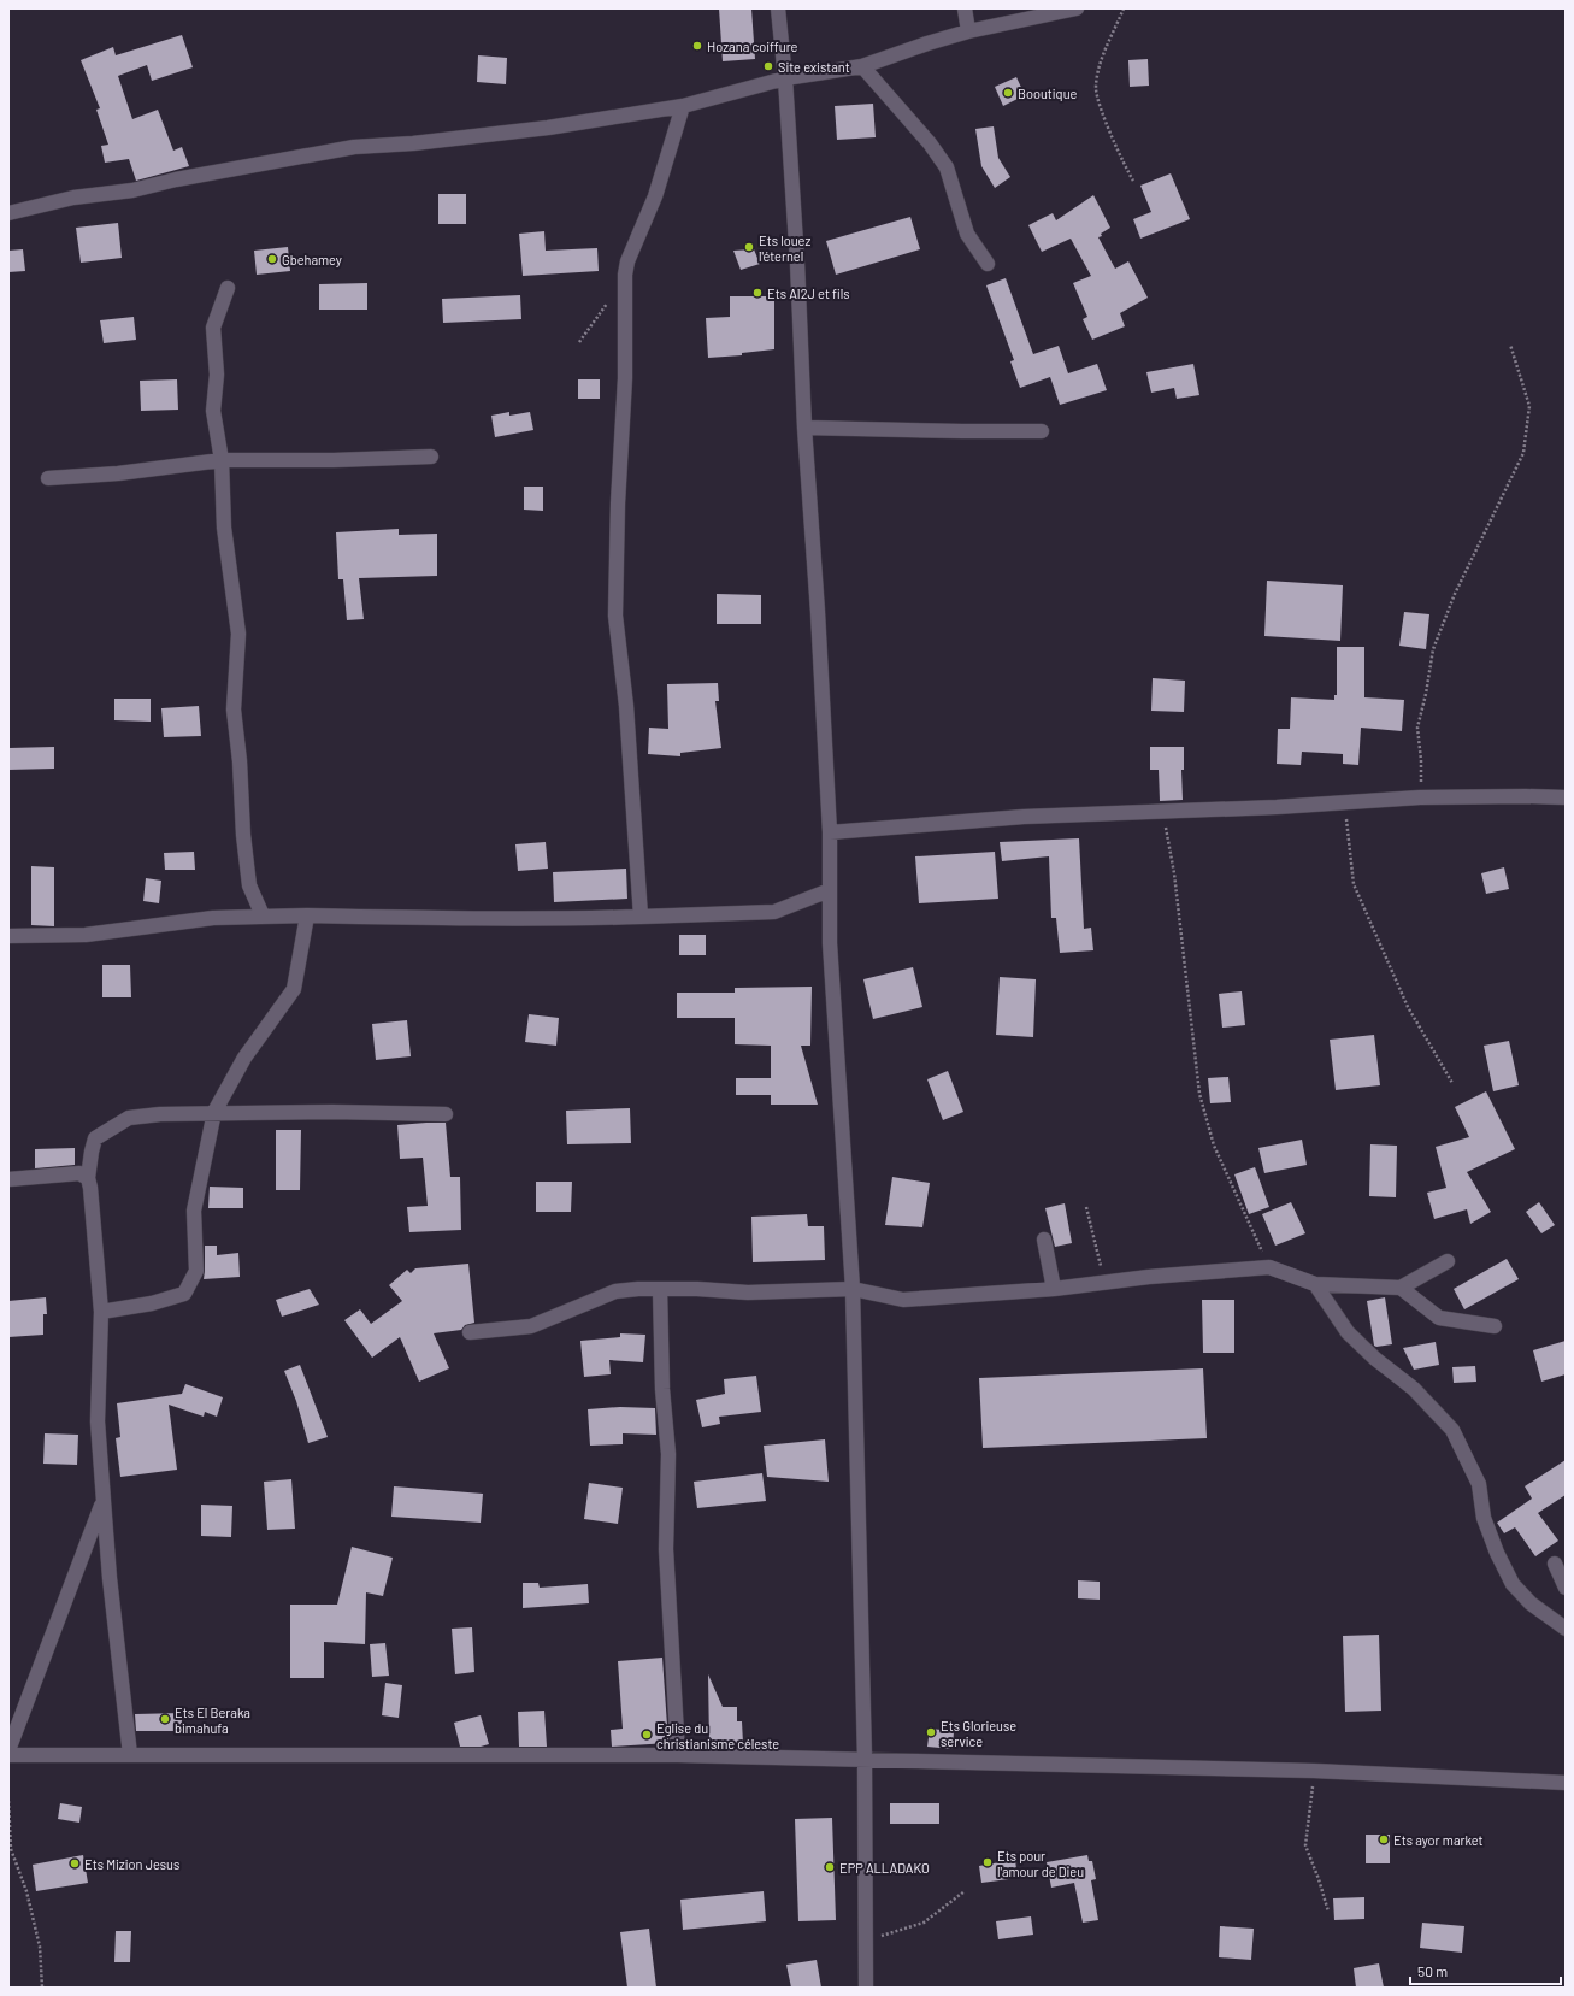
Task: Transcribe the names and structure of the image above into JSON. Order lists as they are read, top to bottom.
{
  "places": [
    "Hozana coiffure",
    "Site existant",
    "Booutique",
    "Ets louez l'éternel",
    "Gbehamey",
    "Ets AI2J et fils",
    "Ets El Beraka bimahufa",
    "Ets Glorieuse service",
    "Eglise du christianisme céleste",
    "Ets ayor market",
    "Ets pour l'amour de Dieu",
    "Ets Mizion Jesus",
    "EPP ALLADAKO"
  ],
  "scale_bar": "50 m"
}
